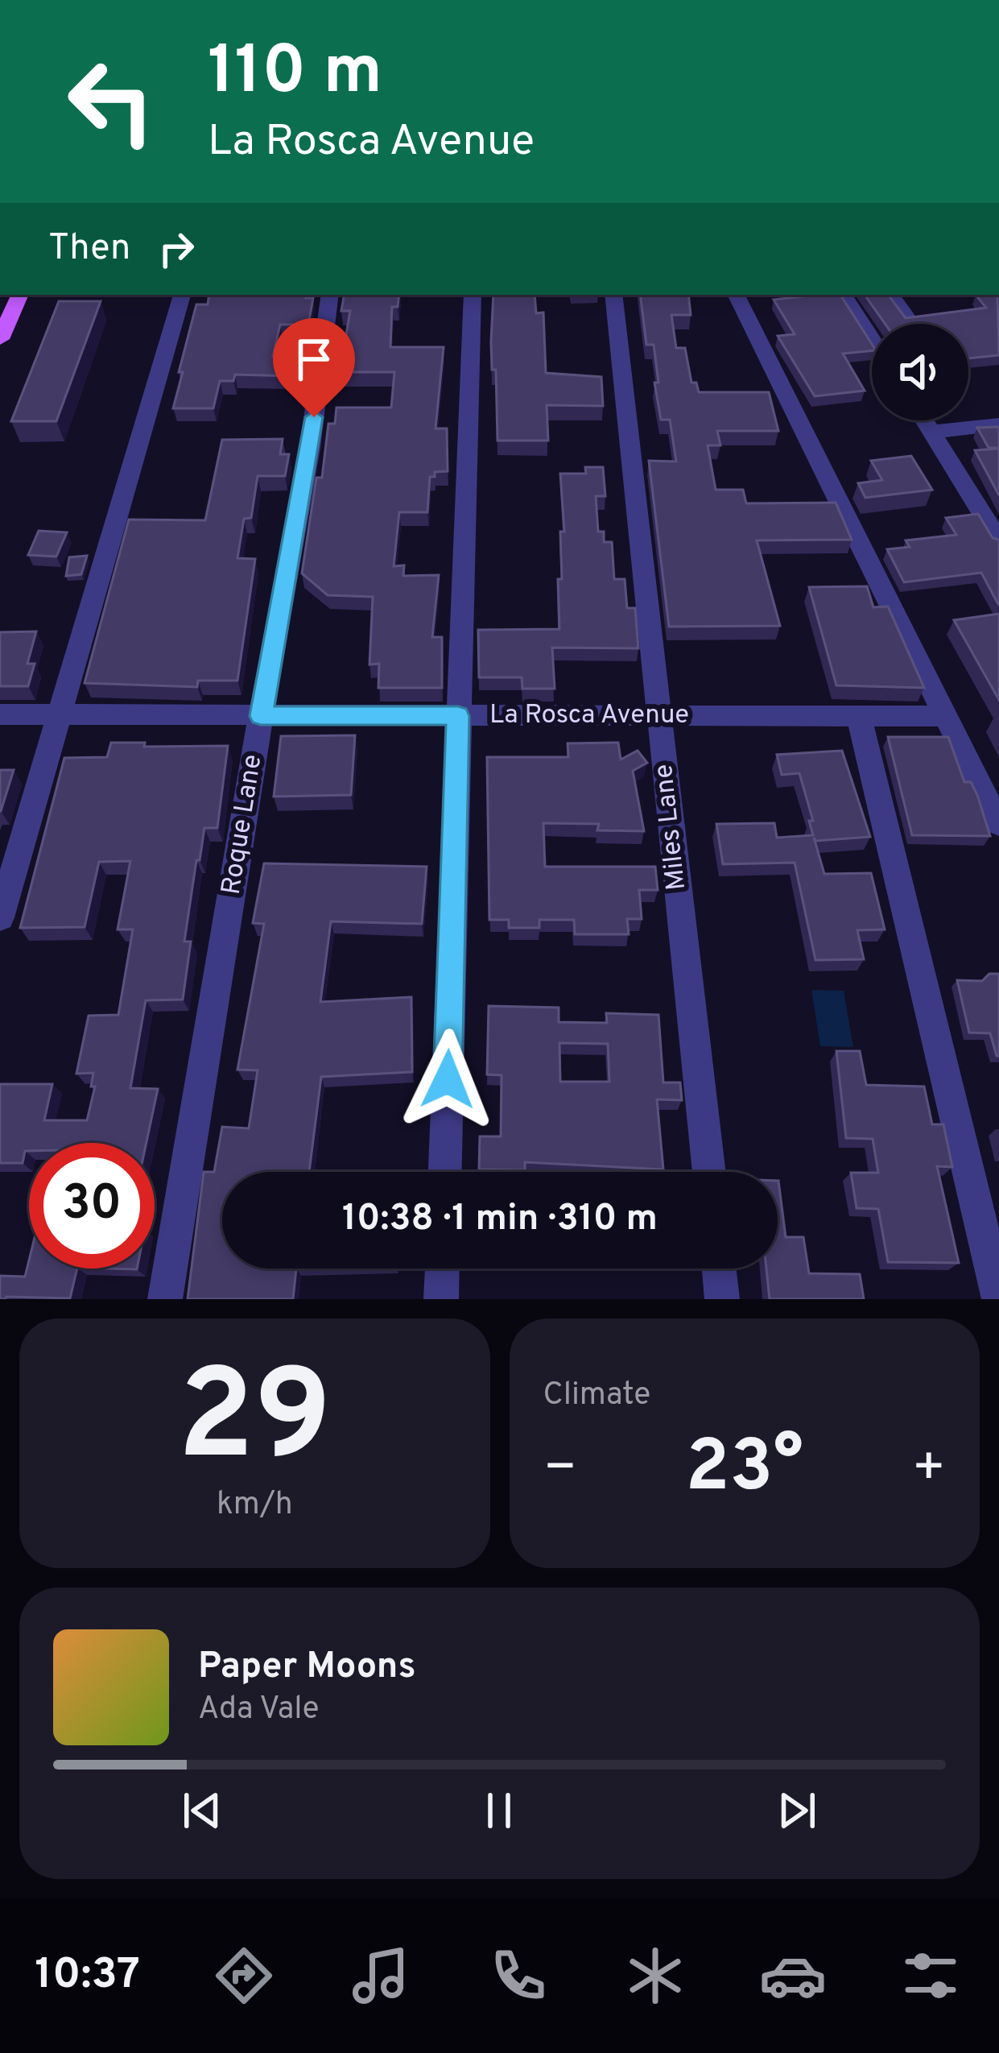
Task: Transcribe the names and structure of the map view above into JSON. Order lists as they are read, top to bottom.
{
  "streets": {
    "street": ["La Rosca Avenue", "Roque Lane", "Miles Lane"]
  },
  "crossings": [
    ["La Rosca Avenue", "Roque Lane"],
    ["La Rosca Avenue", "Miles Lane"]
  ],
  "page": {
    "turn": ["110 m", "La Rosca Avenue"],
    "then": "Then",
    "limit": "30",
    "trip": "10:38 · 1 min · 310 m",
    "tile": [
      ["29", "km/h"],
      "Climate"
    ],
    "heat": ["−", "23°", "+"],
    "song": ["Paper Moons", "Ada Vale"],
    "tabs": "10:37"
  }
}
